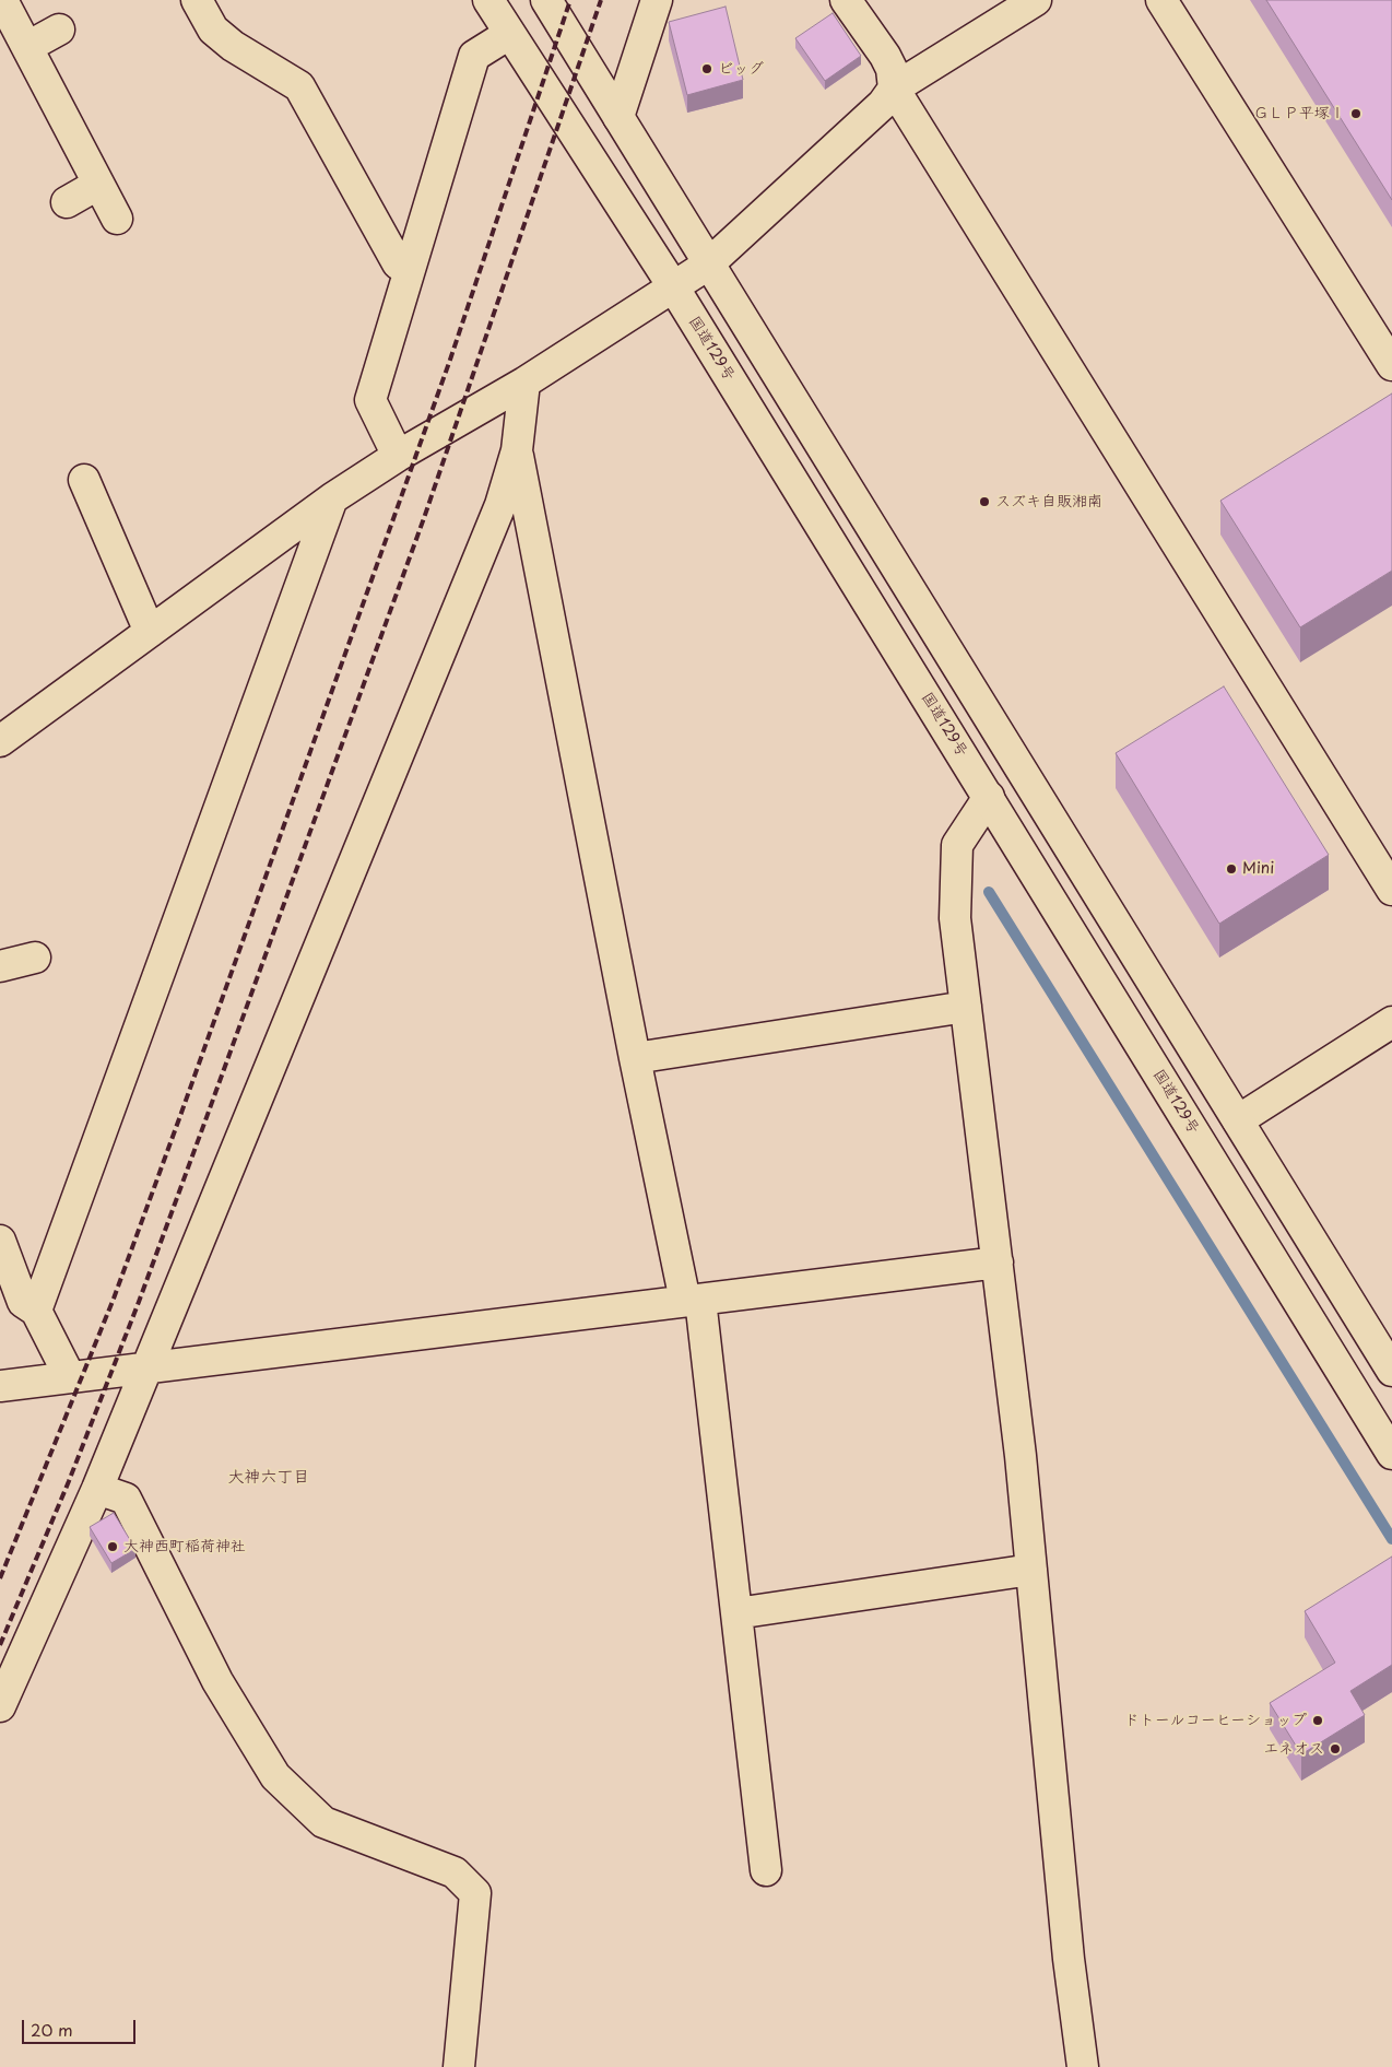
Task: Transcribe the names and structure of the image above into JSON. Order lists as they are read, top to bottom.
{
  "streets": {
    "main road": ["国道129号"]
  },
  "districts": ["大神六丁目"],
  "places": [
    "ビッグ",
    "ＧＬＰ平塚Ⅰ",
    "スズキ自販湘南",
    "Mini",
    "大神西町稲荷神社",
    "ドトールコーヒーショップ",
    "エネオス"
  ],
  "scale_bar": "20 m"
}
